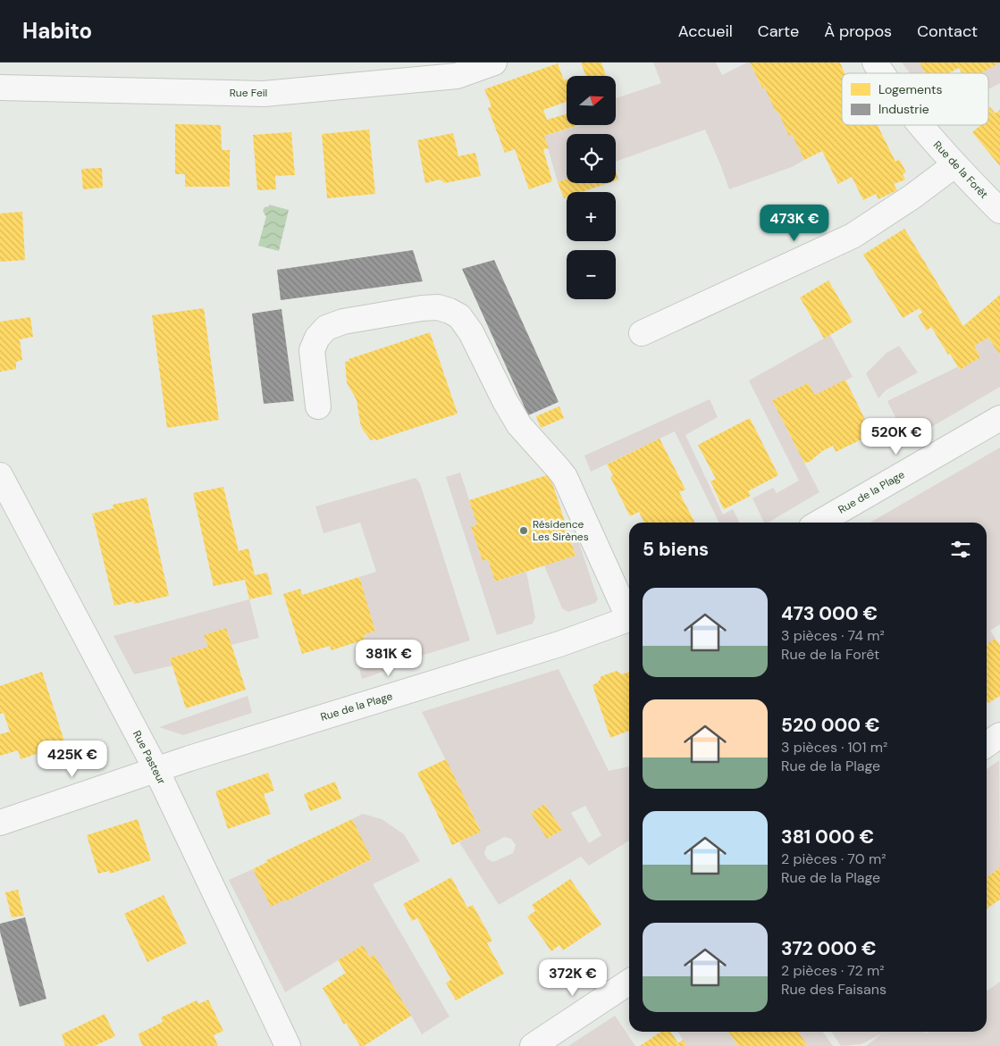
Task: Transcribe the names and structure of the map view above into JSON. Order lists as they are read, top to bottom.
{
  "streets": {
    "street": [
      "Rue Feil",
      "Rue de la Forêt",
      "Rue de la Plage",
      "Rue Pasteur"
    ]
  },
  "crossings": [
    ["Rue de la Plage", "Rue Pasteur"]
  ],
  "places": ["Résidence Les Sirènes"],
  "legend": ["Logements", "Industrie"],
  "north": "right",
  "page": {
    "header": "Habito",
    "nav": [
      "Accueil",
      "Carte",
      "À propos",
      "Contact"
    ],
    "map_buttons": ["+", "−"],
    "price": [
      "473K €",
      "520K €",
      "381K €",
      "425K €",
      "372K €"
    ],
    "heading": "5 biens",
    "list": [
      {
        "name": "473 000 €",
        "note": "3 pièces · 74 m² · Rue de la Forêt"
      },
      {
        "name": "520 000 €",
        "note": "3 pièces · 101 m² · Rue de la Plage"
      },
      {
        "name": "381 000 €",
        "note": "2 pièces · 70 m² · Rue de la Plage"
      },
      {
        "name": "372 000 €",
        "note": "2 pièces · 72 m² · Rue des Faisans"
      }
    ]
  }
}
